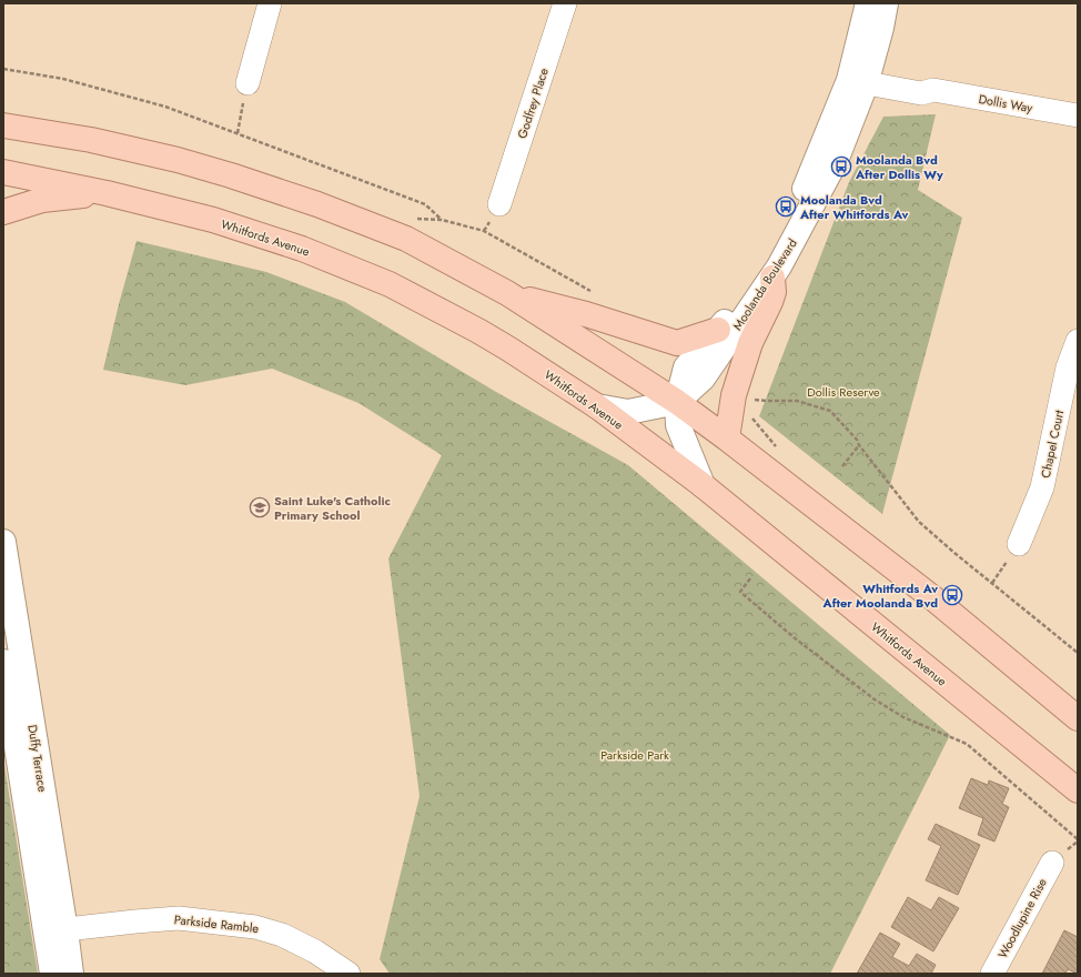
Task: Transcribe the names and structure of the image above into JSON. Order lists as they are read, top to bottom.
{
  "streets": {
    "main road": ["Whitfords Avenue"],
    "street": [
      "Godfrey Place",
      "Dollis Way",
      "Moolanda Boulevard",
      "Chapel Court",
      "Duffy Terrace",
      "Woodlupine Rise",
      "Parkside Ramble"
    ]
  },
  "crossings": [
    ["Dollis Way", "Moolanda Boulevard"],
    ["Whitfords Avenue", "Moolanda Boulevard"],
    ["Duffy Terrace", "Parkside Ramble"]
  ],
  "parks": ["Dollis Reserve", "Parkside Park"],
  "places": {
    "bus stop": ["Moolanda Bvd After Dollis Wy", "Moolanda Bvd After Whitfords Av", "Whitfords Av After Moolanda Bvd"],
    "school or university": ["Saint Luke's Catholic Primary School"]
  }
}
